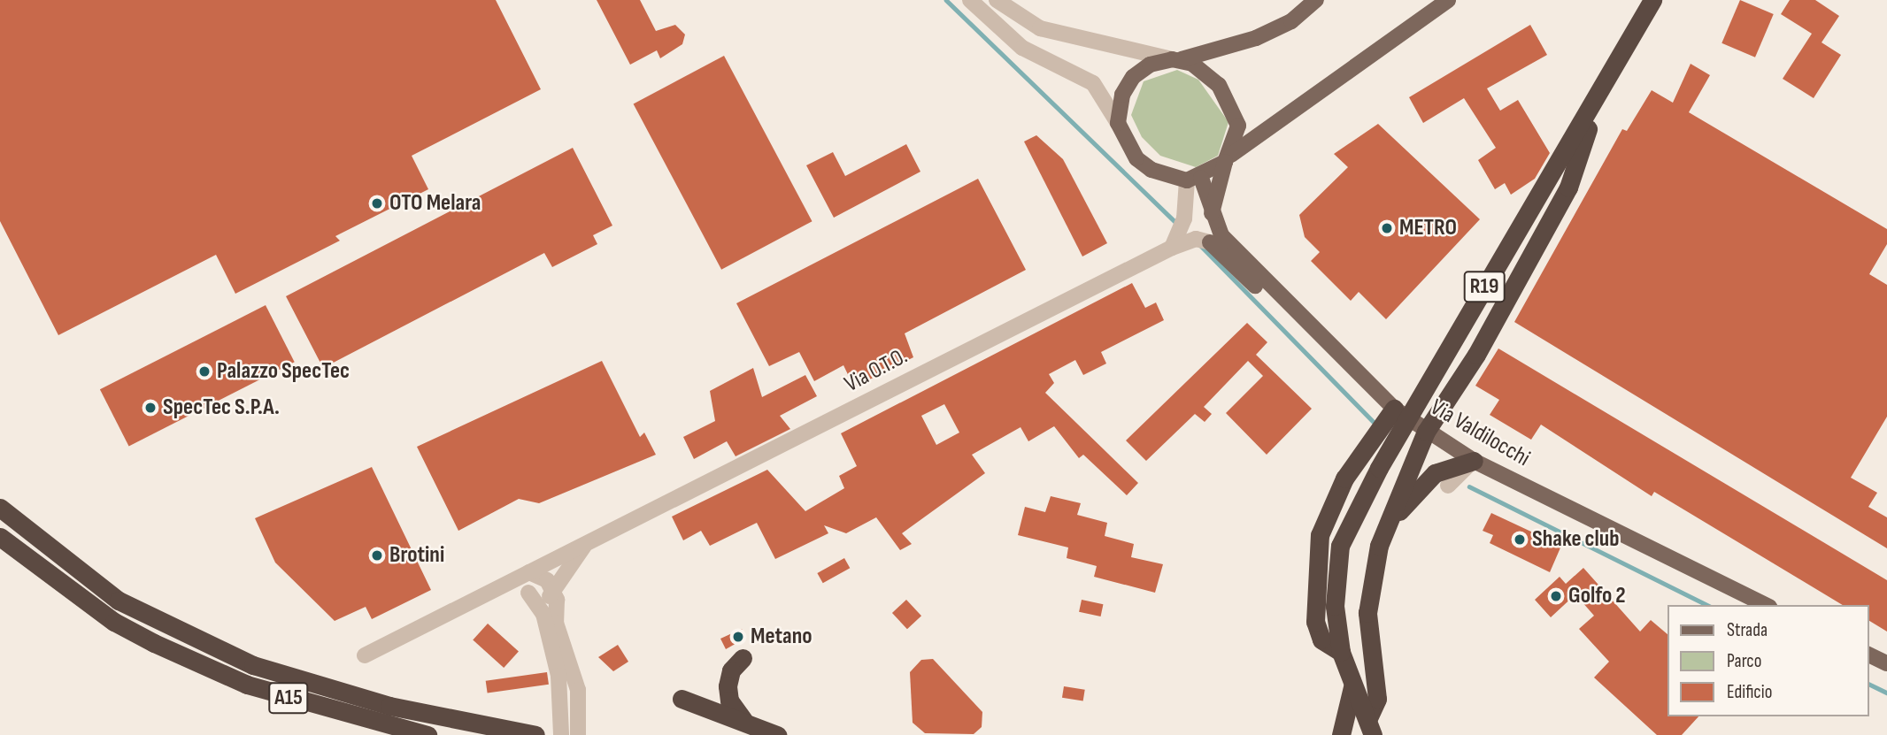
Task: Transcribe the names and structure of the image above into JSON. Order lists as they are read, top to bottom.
{
  "streets": {
    "highway": ["R19", "A15"],
    "main road": ["Via Valdilocchi"],
    "street": ["Via O.T.O."]
  },
  "crossings": [
    ["Via O.T.O.", "Via Valdilocchi"]
  ],
  "places": [
    "OTO Melara",
    "METRO",
    "Palazzo SpecTec",
    "SpecTec S.P.A.",
    "Shake club",
    "Brotini",
    "Golfo 2",
    "Metano"
  ],
  "legend": ["Strada", "Parco", "Edificio"]
}
